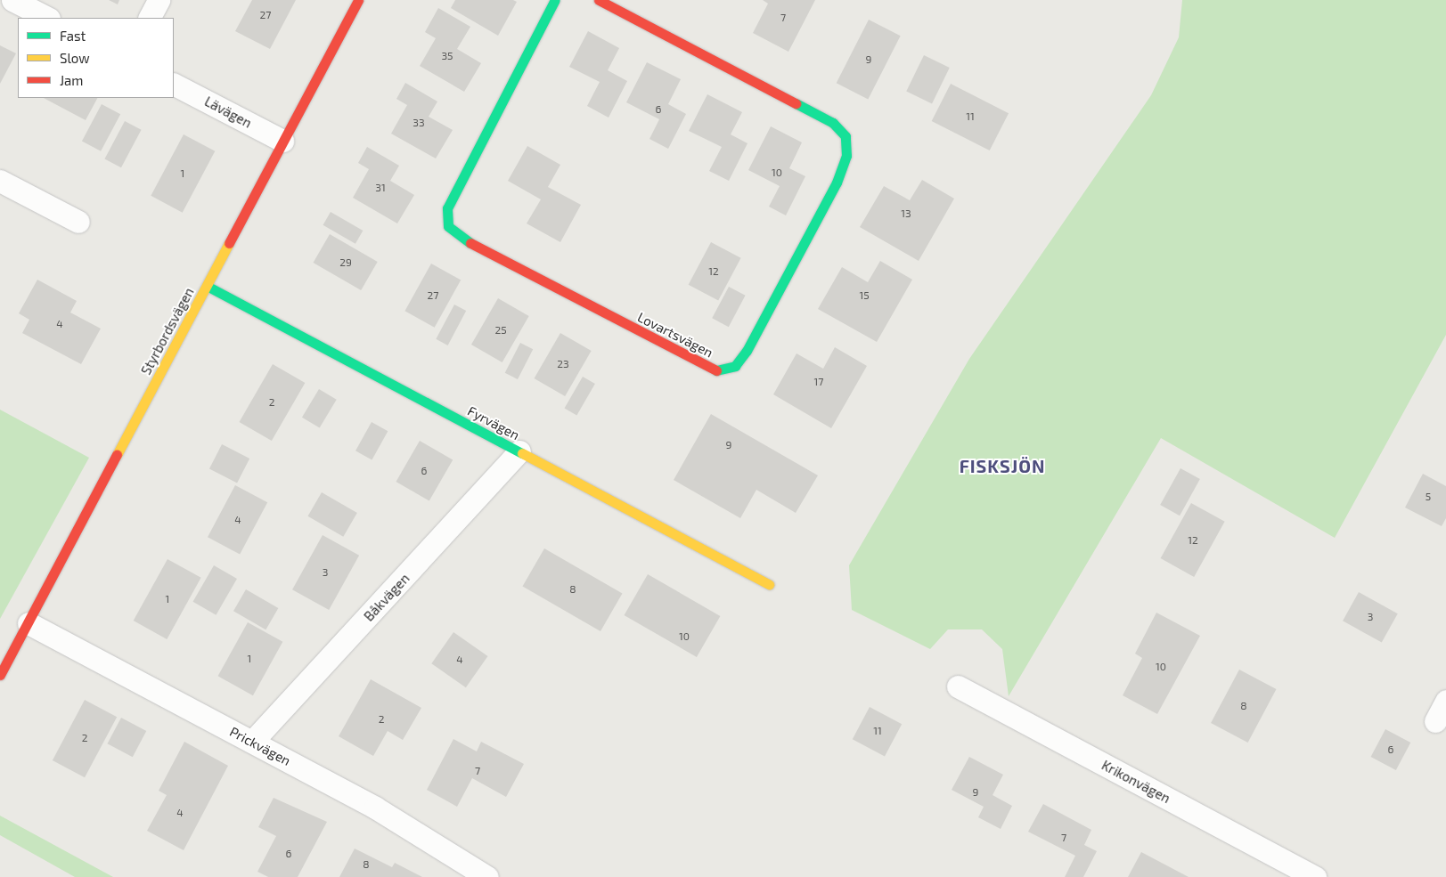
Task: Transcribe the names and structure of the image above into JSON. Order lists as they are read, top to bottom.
{
  "streets": {
    "street": [
      "Lävägen",
      "Styrbordsvägen",
      "Lovartsvägen",
      "Fyrvägen",
      "Båkvägen",
      "Prickvägen",
      "Krikonvägen"
    ]
  },
  "crossings": [
    ["Lävägen", "Styrbordsvägen"],
    ["Styrbordsvägen", "Fyrvägen"],
    ["Styrbordsvägen", "Prickvägen"],
    ["Fyrvägen", "Båkvägen"],
    ["Båkvägen", "Prickvägen"]
  ],
  "districts": ["FISKSJÖN"],
  "house_numbers": [
    "27",
    "7",
    "35",
    "9",
    "6",
    "11",
    "33",
    "10",
    "1",
    "31",
    "13",
    "29",
    "12",
    "27",
    "15",
    "4",
    "25",
    "23",
    "17",
    "2",
    "9",
    "6",
    "5",
    "4",
    "12",
    "3",
    "8",
    "1",
    "3",
    "10",
    "1",
    "4",
    "10",
    "8",
    "2",
    "11",
    "2",
    "6",
    "7",
    "9",
    "4",
    "7",
    "6",
    "8"
  ],
  "legend": ["Fast", "Slow", "Jam"]
}
